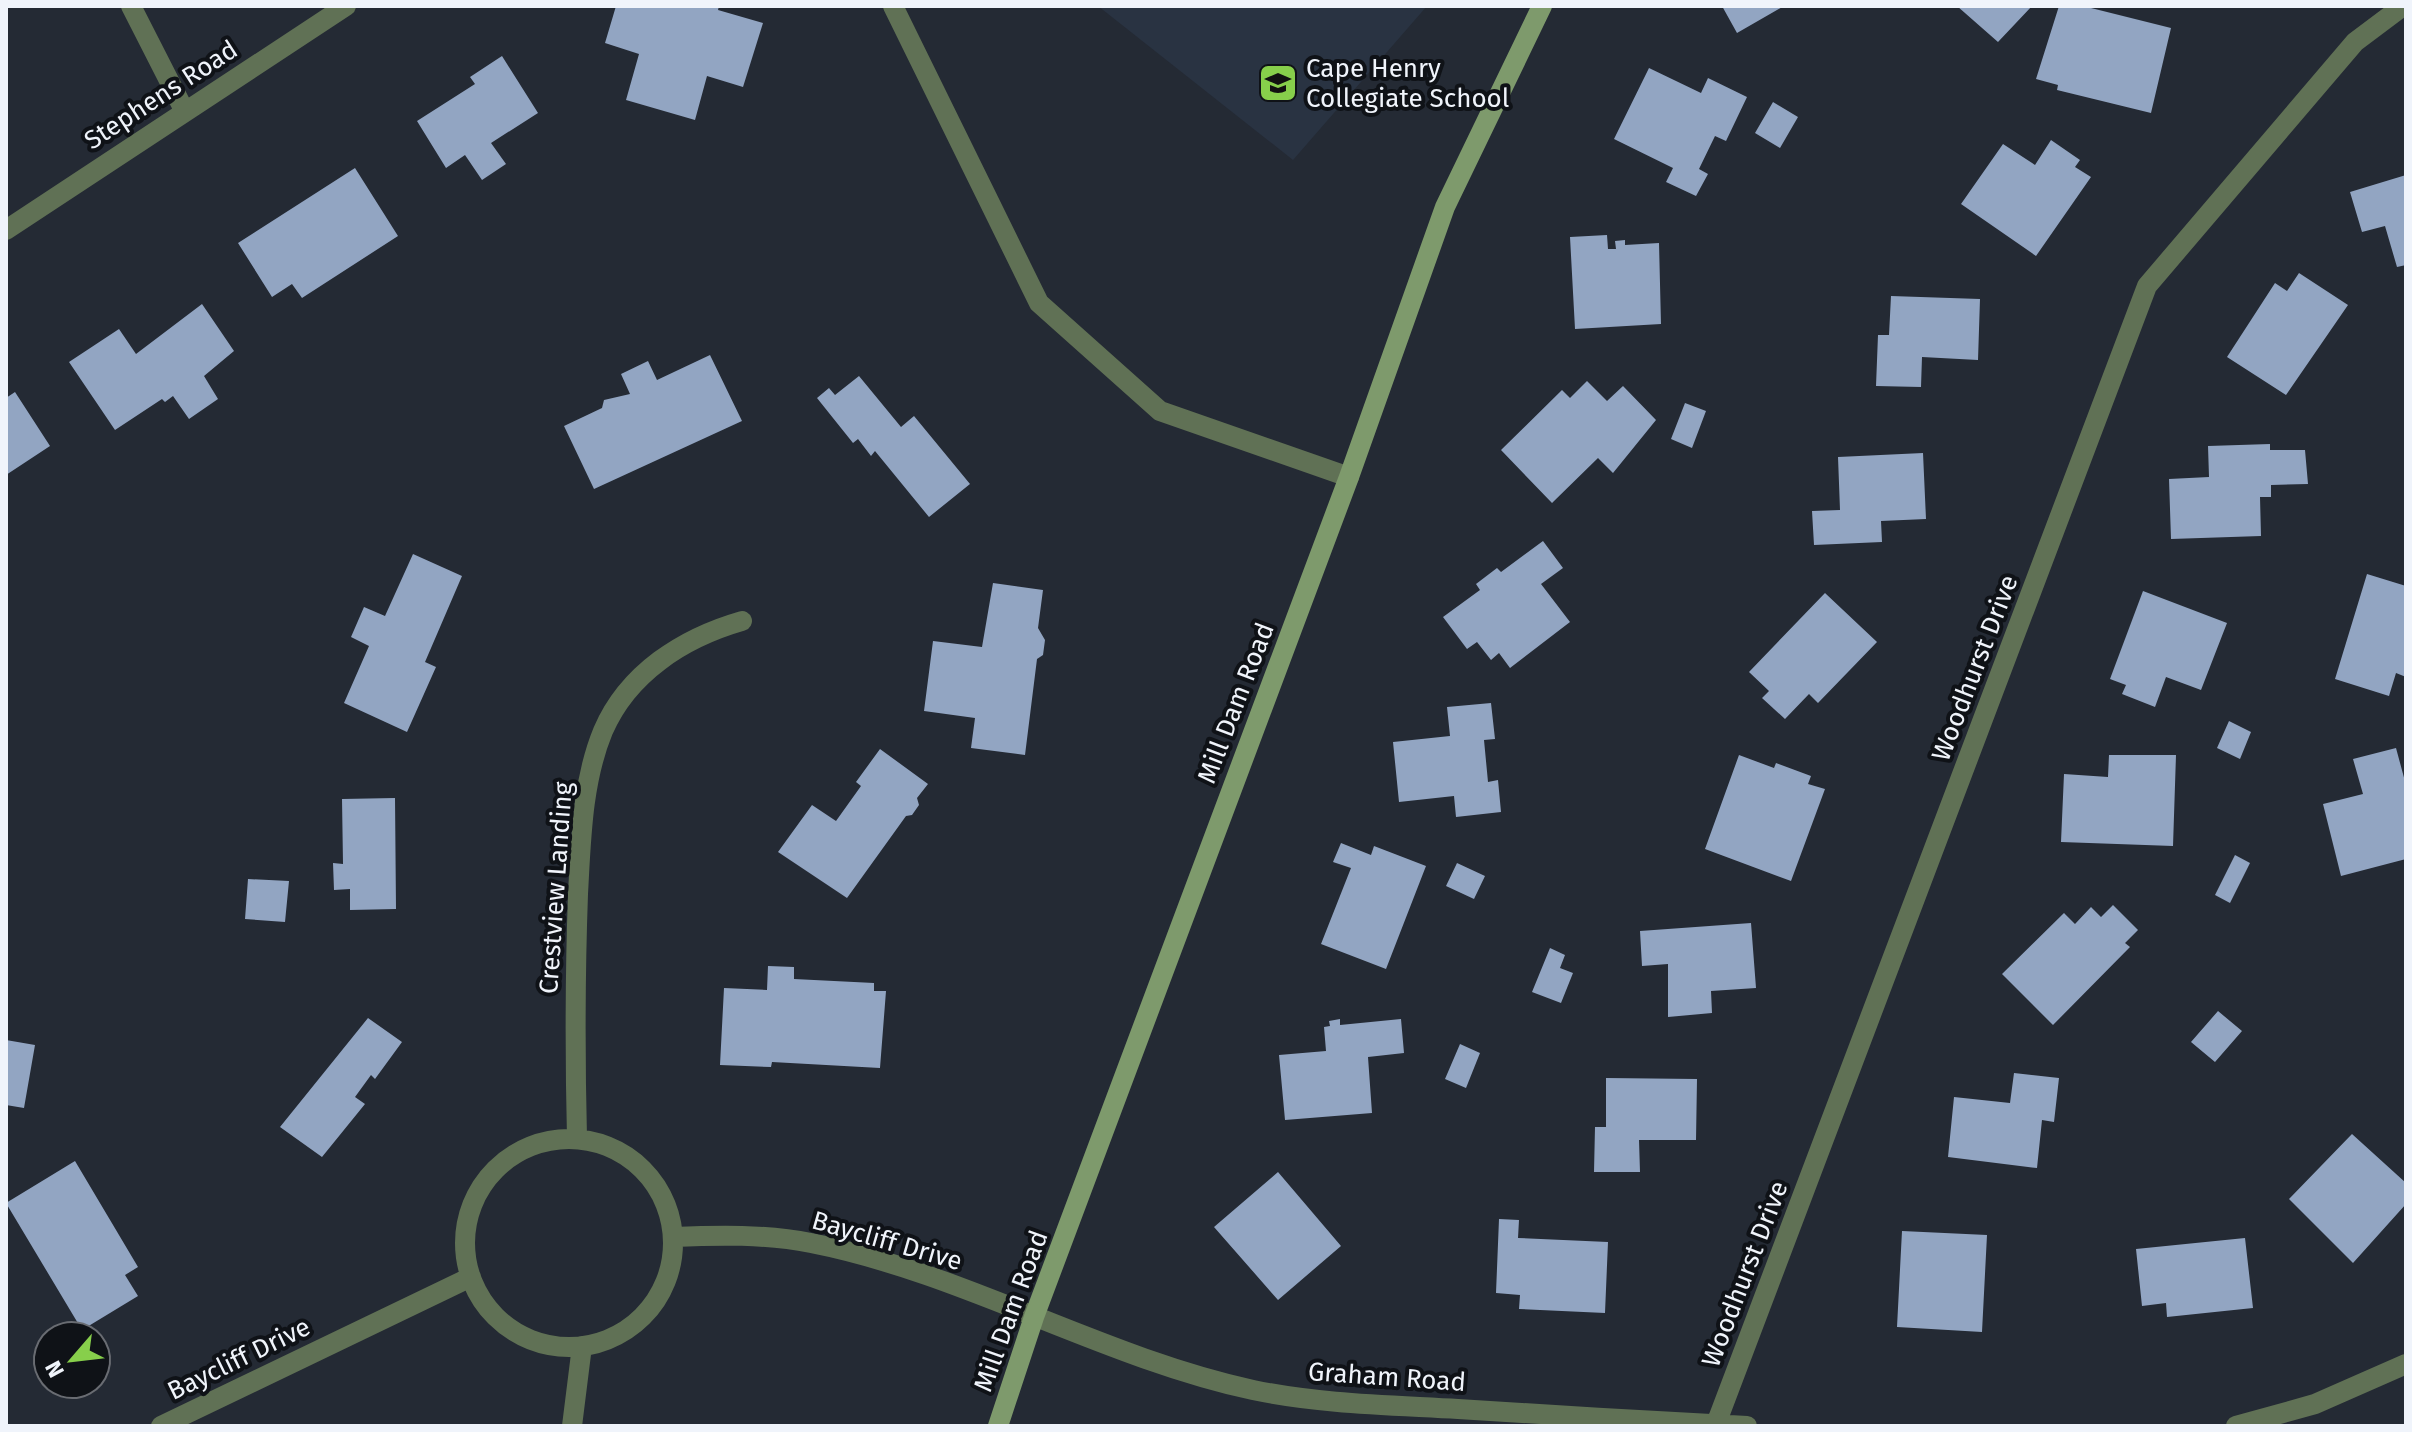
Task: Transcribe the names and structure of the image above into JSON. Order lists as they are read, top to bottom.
{
  "streets": {
    "street": [
      "Stephens Road",
      "Woodhurst Drive",
      "Mill Dam Road",
      "Crestview Landing",
      "Baycliff Drive",
      "Graham Road"
    ]
  },
  "crossings": [
    ["Woodhurst Drive", "Graham Road"],
    ["Mill Dam Road", "Baycliff Drive"],
    ["Mill Dam Road", "Graham Road"],
    ["Crestview Landing", "Baycliff Drive"],
    ["Baycliff Drive", "Graham Road"]
  ],
  "places": {
    "school or university": ["Cape Henry Collegiate School"]
  },
  "north": "bottom left"
}
